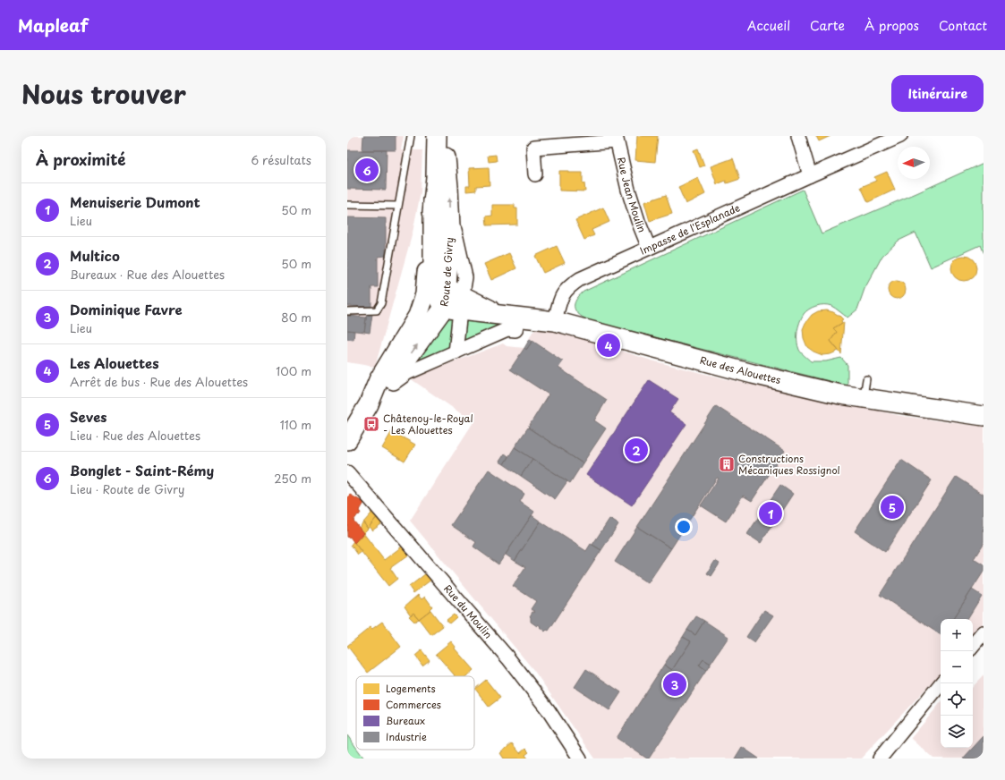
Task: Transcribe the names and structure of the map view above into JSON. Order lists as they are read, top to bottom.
{
  "streets": {
    "street": [
      "Rue Jean Moulin",
      "Impasse de l'Esplanade",
      "Route de Givry",
      "Rue des Alouettes",
      "Rue du Moulin"
    ]
  },
  "crossings": [
    ["Rue Jean Moulin", "Impasse de l'Esplanade"],
    ["Impasse de l'Esplanade", "Rue des Alouettes"],
    ["Route de Givry", "Rue des Alouettes"]
  ],
  "places": {
    "bus stop": ["Châtenoy-le-Royal - Les Alouettes"],
    "building": ["Constructions Mécaniques Rossignol"]
  },
  "legend": [
    "Logements",
    "Commerces",
    "Bureaux",
    "Industrie"
  ],
  "north": "left",
  "page": {
    "header": "Mapleaf",
    "nav": [
      "Accueil",
      "Carte",
      "À propos",
      "Contact"
    ],
    "title": "Nous trouver",
    "buttons": "Itinéraire",
    "heading": ["À proximité", "6 résultats"],
    "pins": [
      "6",
      "4",
      "2",
      "5",
      "1",
      "3"
    ],
    "list": [
      {
        "mark": "1",
        "name": "Menuiserie Dumont",
        "note": "Lieu",
        "value": "50 m"
      },
      {
        "mark": "2",
        "name": "Multico",
        "note": "Bureaux · Rue des Alouettes",
        "value": "50 m"
      },
      {
        "mark": "3",
        "name": "Dominique Favre",
        "note": "Lieu",
        "value": "80 m"
      },
      {
        "mark": "4",
        "name": "Les Alouettes",
        "note": "Arrêt de bus · Rue des Alouettes",
        "value": "100 m"
      },
      {
        "mark": "5",
        "name": "Seves",
        "note": "Lieu · Rue des Alouettes",
        "value": "110 m"
      },
      {
        "mark": "6",
        "name": "Bonglet - Saint-Rémy",
        "note": "Lieu · Route de Givry",
        "value": "250 m"
      }
    ],
    "map_buttons": ["+", "−"]
  }
}
